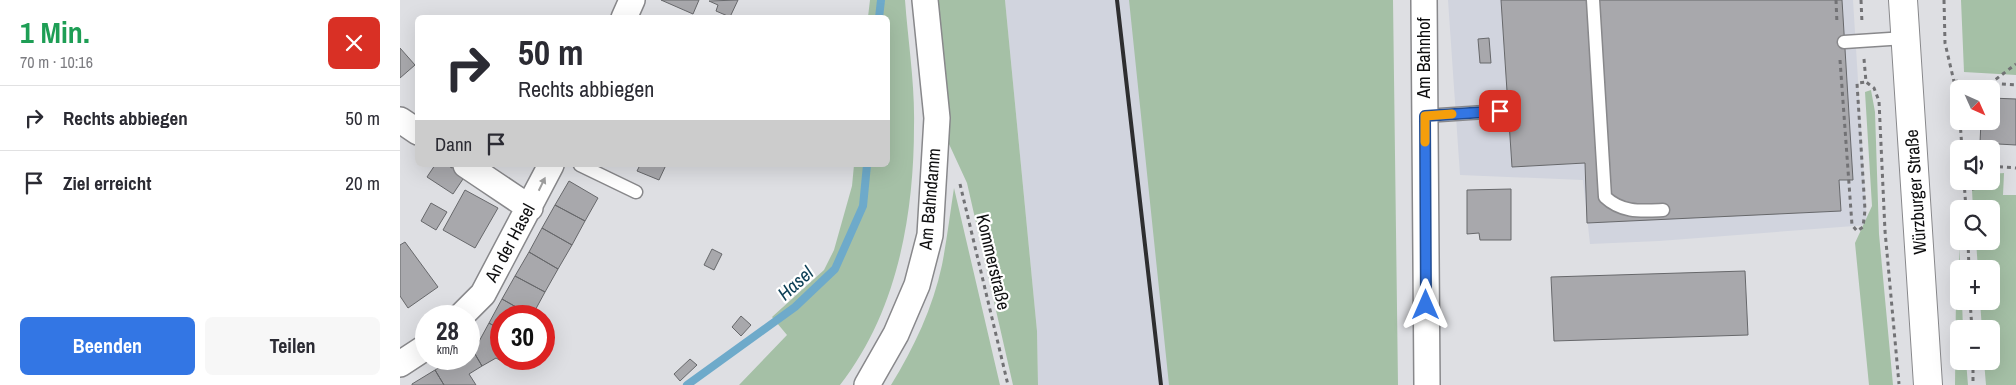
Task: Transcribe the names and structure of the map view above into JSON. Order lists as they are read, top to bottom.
{
  "streets": {
    "main road": ["Würzburger Straße"],
    "street": ["Am Bahnhof", "Am Bahndamm", "An der Hasel"],
    "path": ["Kommerstraße"]
  },
  "crossings": [
    ["Am Bahndamm", "Kommerstraße"]
  ],
  "water": ["Hasel"],
  "north": "bottom right",
  "page": {
    "heading": ["1 Min.", "70 m · 10:16"],
    "turn": ["50 m", "Rechts abbiegen"],
    "map_buttons": ["+", "−"],
    "list": [
      {
        "name": "Rechts abbiegen",
        "value": "50 m"
      },
      {
        "name": "Ziel erreicht",
        "value": "20 m"
      }
    ],
    "then": "Dann",
    "speed": "28 km/h",
    "limit": "30",
    "buttons": ["Beenden", "Teilen"]
  }
}
